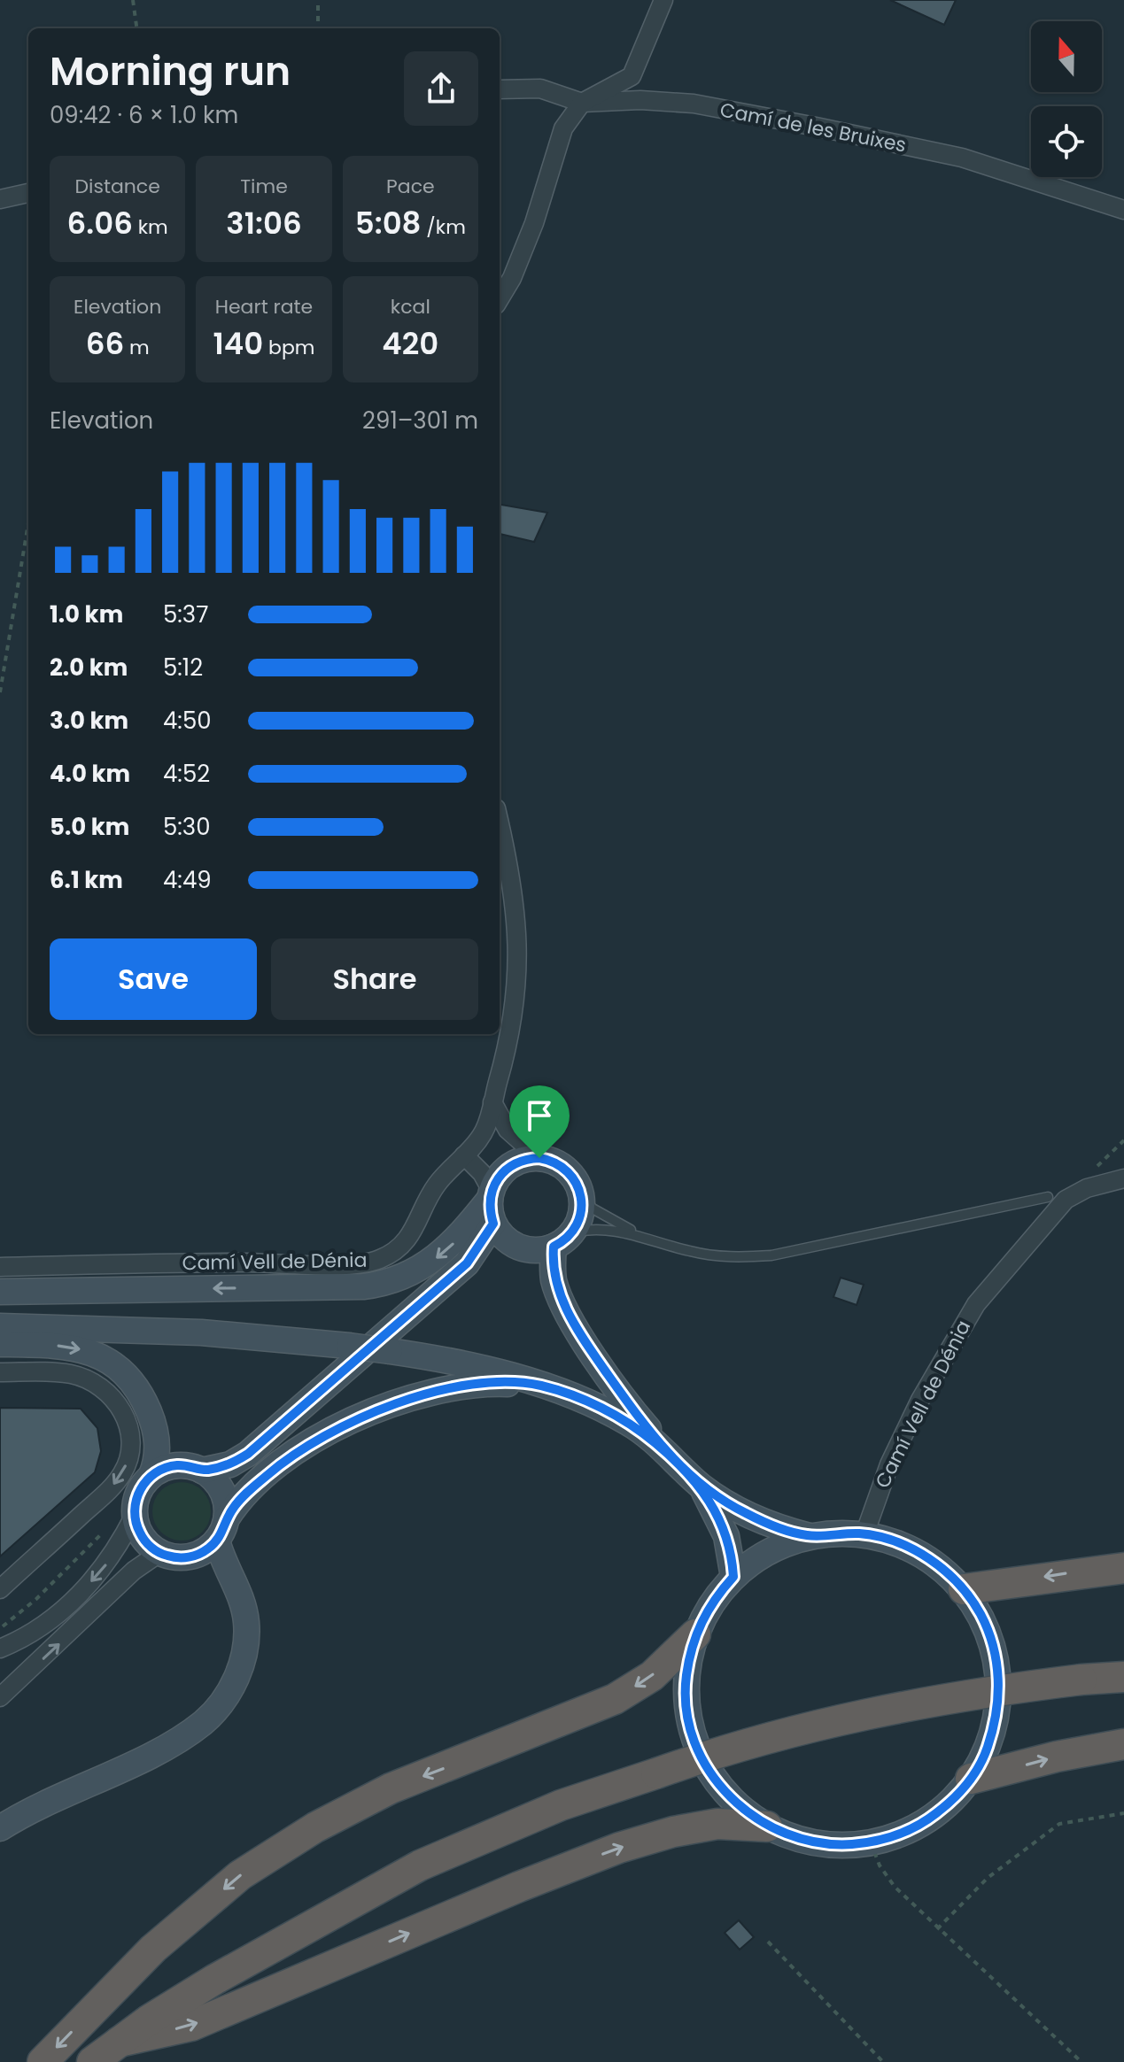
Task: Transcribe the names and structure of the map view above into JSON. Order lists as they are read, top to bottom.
{
  "streets": {
    "street": ["Camí de les Bruixes", "Camí Vell de Dénia"]
  },
  "north": "top",
  "page": {
    "heading": ["Morning run", "09:42 · 6 × 1.0 km"],
    "stats": [
      ["Distance", "6.06 km"],
      ["Time", "31:06"],
      ["Pace", "5:08 /km"],
      ["Elevation", "66 m"],
      ["Heart rate", "140 bpm"],
      ["kcal", "420"]
    ],
    "chart": ["Elevation", "291–301 m"],
    "list": [
      {
        "name": "1.0 km",
        "note": "5:37"
      },
      {
        "name": "2.0 km",
        "note": "5:12"
      },
      {
        "name": "3.0 km",
        "note": "4:50"
      },
      {
        "name": "4.0 km",
        "note": "4:52"
      },
      {
        "name": "5.0 km",
        "note": "5:30"
      },
      {
        "name": "6.1 km",
        "note": "4:49"
      }
    ],
    "buttons": ["Save", "Share"]
  }
}
